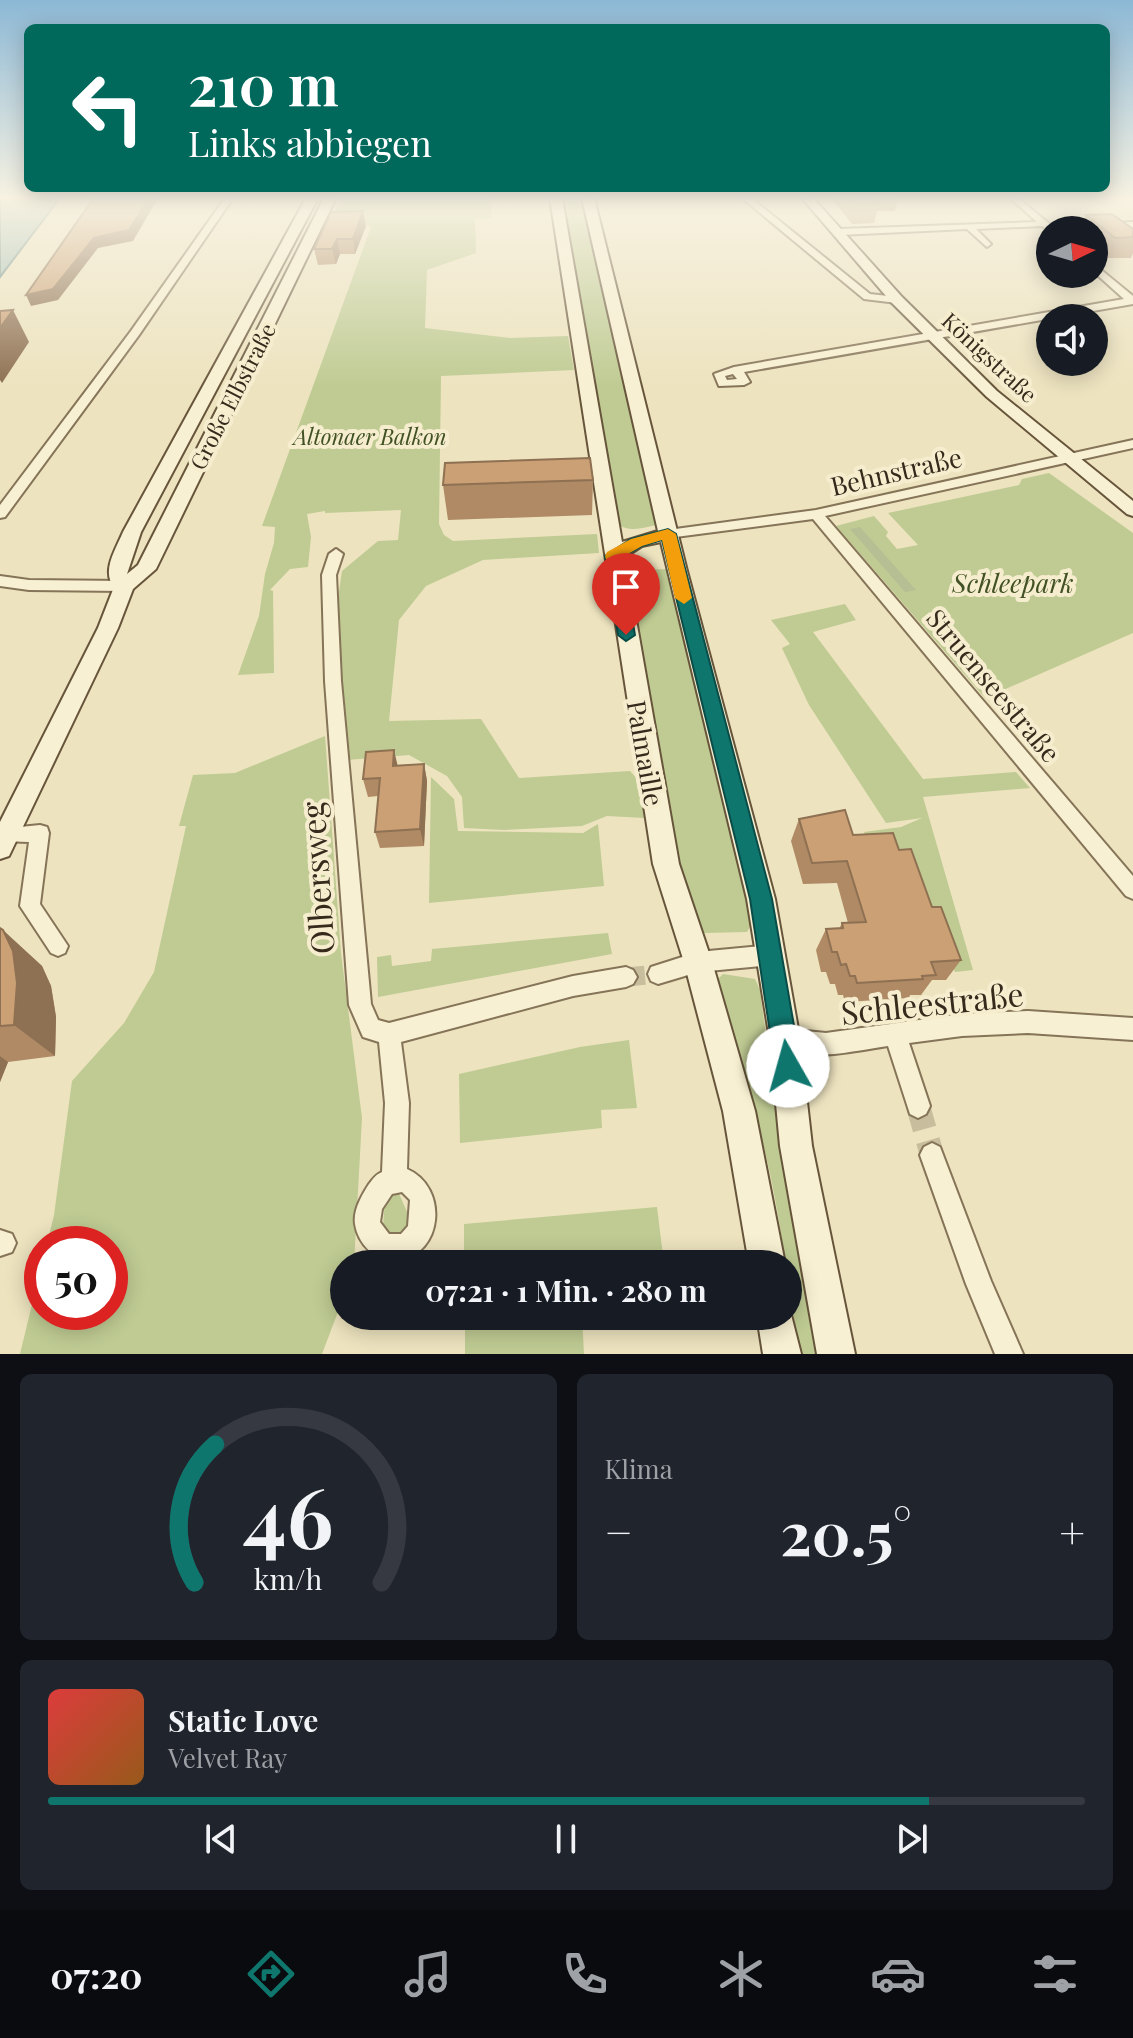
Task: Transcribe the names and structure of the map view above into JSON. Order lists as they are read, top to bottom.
{
  "streets": {
    "main road": ["Königstraße", "Große Elbstraße", "Palmaille"],
    "street": [
      "Behnstraße",
      "Struenseestraße",
      "Olbersweg",
      "Schleestraße"
    ]
  },
  "crossings": [
    ["Königstraße", "Behnstraße"],
    ["Behnstraße", "Struenseestraße"]
  ],
  "parks": ["Altonaer Balkon", "Schleepark"],
  "north": "right",
  "page": {
    "turn": ["210 m", "Links abbiegen"],
    "limit": "50",
    "trip": "07:21 · 1 Min. · 280 m",
    "tile": "Klima",
    "heat": ["−", "20.5°", "+"],
    "song": ["Static Love", "Velvet Ray"],
    "tabs": "07:20",
    "gauge": ["46", "km/h"]
  }
}
